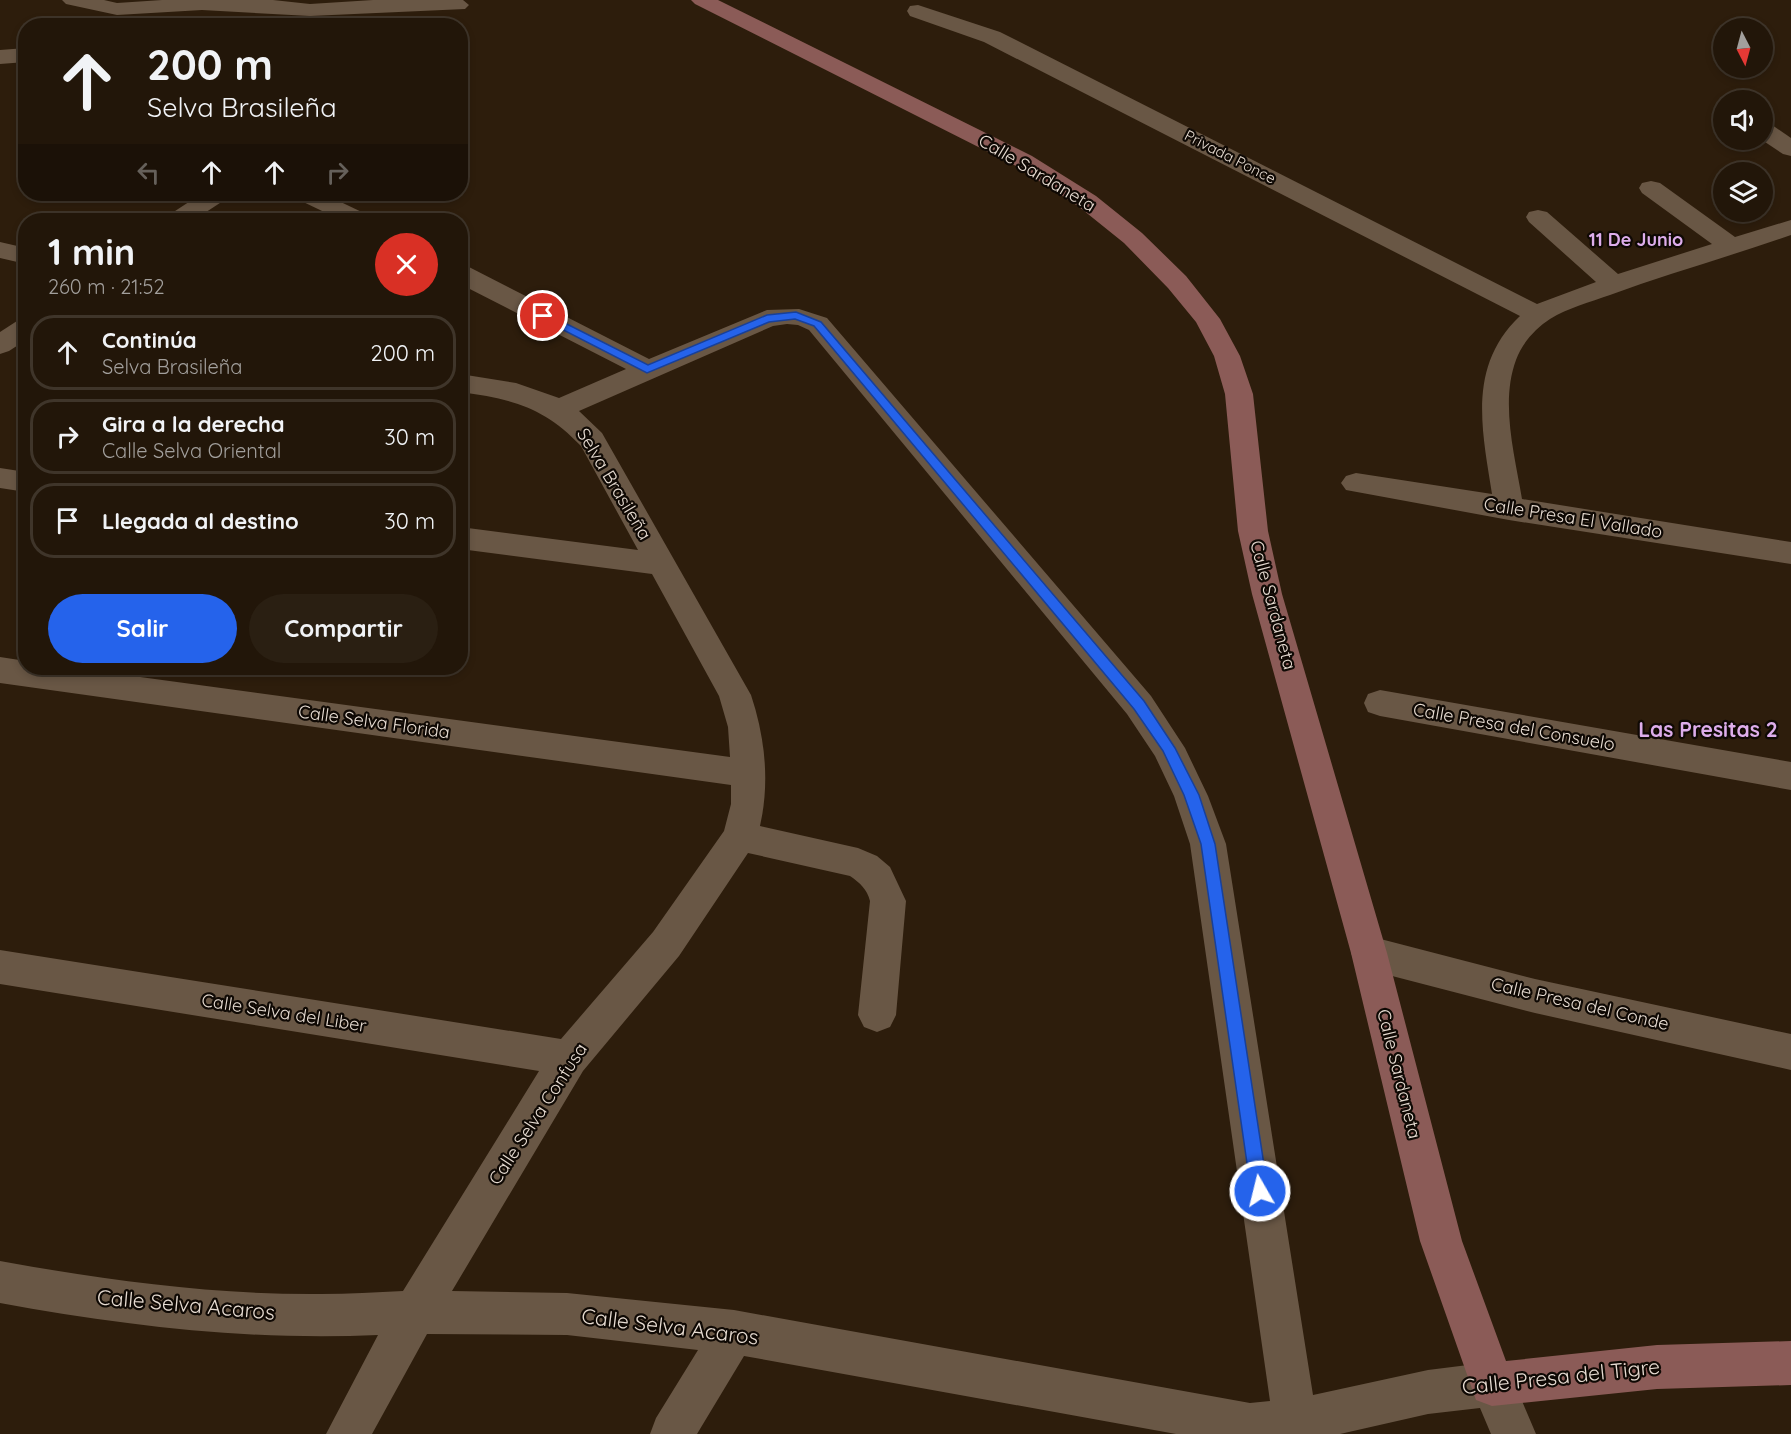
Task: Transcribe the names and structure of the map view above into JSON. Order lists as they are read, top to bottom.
{
  "streets": {
    "street": [
      "Privada Ponce",
      "Calle Sardaneta",
      "Selva Brasileña",
      "Calle Presa El Vallado",
      "Calle Selva Florida",
      "Calle Presa del Consuelo",
      "Calle Presa del Conde",
      "Calle Selva del Liber",
      "Calle Selva Confusa",
      "Calle Selva Acaros",
      "Calle Presa del Tigre"
    ]
  },
  "crossings": [
    ["Calle Sardaneta", "Calle Presa del Conde"],
    ["Calle Sardaneta", "Calle Presa del Tigre"],
    ["Selva Brasileña", "Calle Selva Florida"],
    ["Selva Brasileña", "Calle Selva Confusa"],
    ["Calle Selva Florida", "Calle Selva Confusa"],
    ["Calle Selva del Liber", "Calle Selva Confusa"],
    ["Calle Selva Confusa", "Calle Selva Acaros"],
    ["Calle Selva Acaros", "Calle Presa del Tigre"]
  ],
  "districts": ["11 De Junio", "Las Presitas 2"],
  "north": "bottom",
  "page": {
    "turn": ["200 m", "Selva Brasileña"],
    "heading": ["1 min", "260 m · 21:52"],
    "list": [
      {
        "name": "Continúa",
        "note": "Selva Brasileña",
        "value": "200 m"
      },
      {
        "name": "Gira a la derecha",
        "note": "Calle Selva Oriental",
        "value": "30 m"
      },
      {
        "name": "Llegada al destino",
        "value": "30 m"
      }
    ],
    "buttons": ["Salir", "Compartir"]
  }
}
